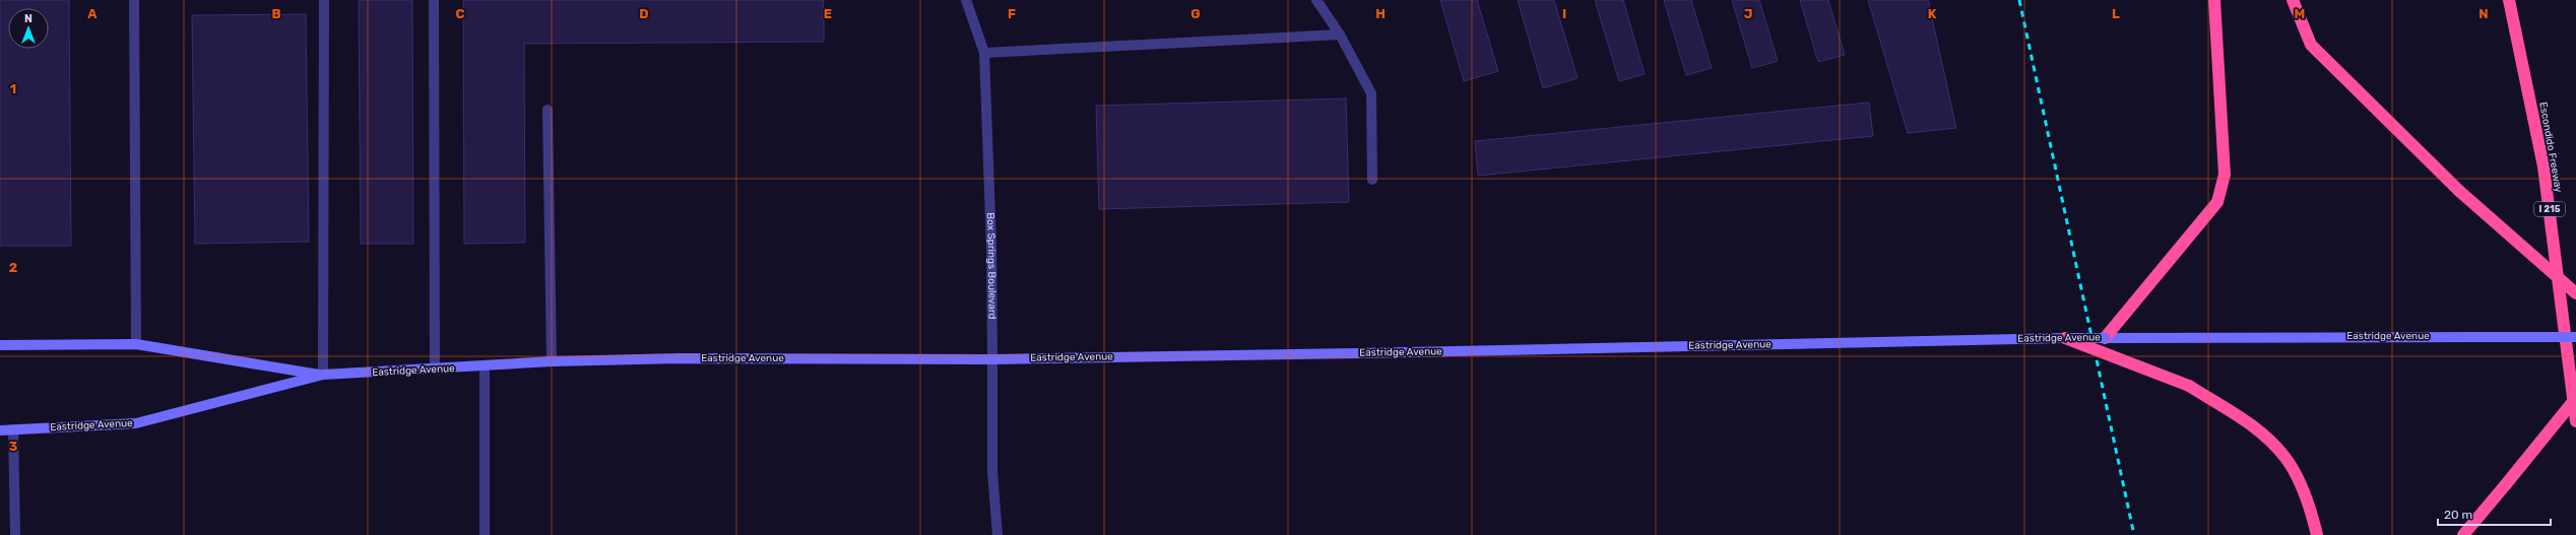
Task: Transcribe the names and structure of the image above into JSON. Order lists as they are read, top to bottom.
{
  "streets": {
    "highway": ["Escondido Freeway", "I 215"],
    "main road": ["Eastridge Avenue"],
    "street": ["Box Springs Boulevard"]
  },
  "crossings": [
    ["Box Springs Boulevard", "Eastridge Avenue"]
  ],
  "scale_bar": "20 m",
  "north": "top",
  "grid": {
    "columns": [
      "A",
      "B",
      "C",
      "D",
      "E",
      "F",
      "G",
      "H",
      "I",
      "J",
      "K",
      "L",
      "M",
      "N"
    ],
    "rows": ["1", "2", "3"]
  }
}
